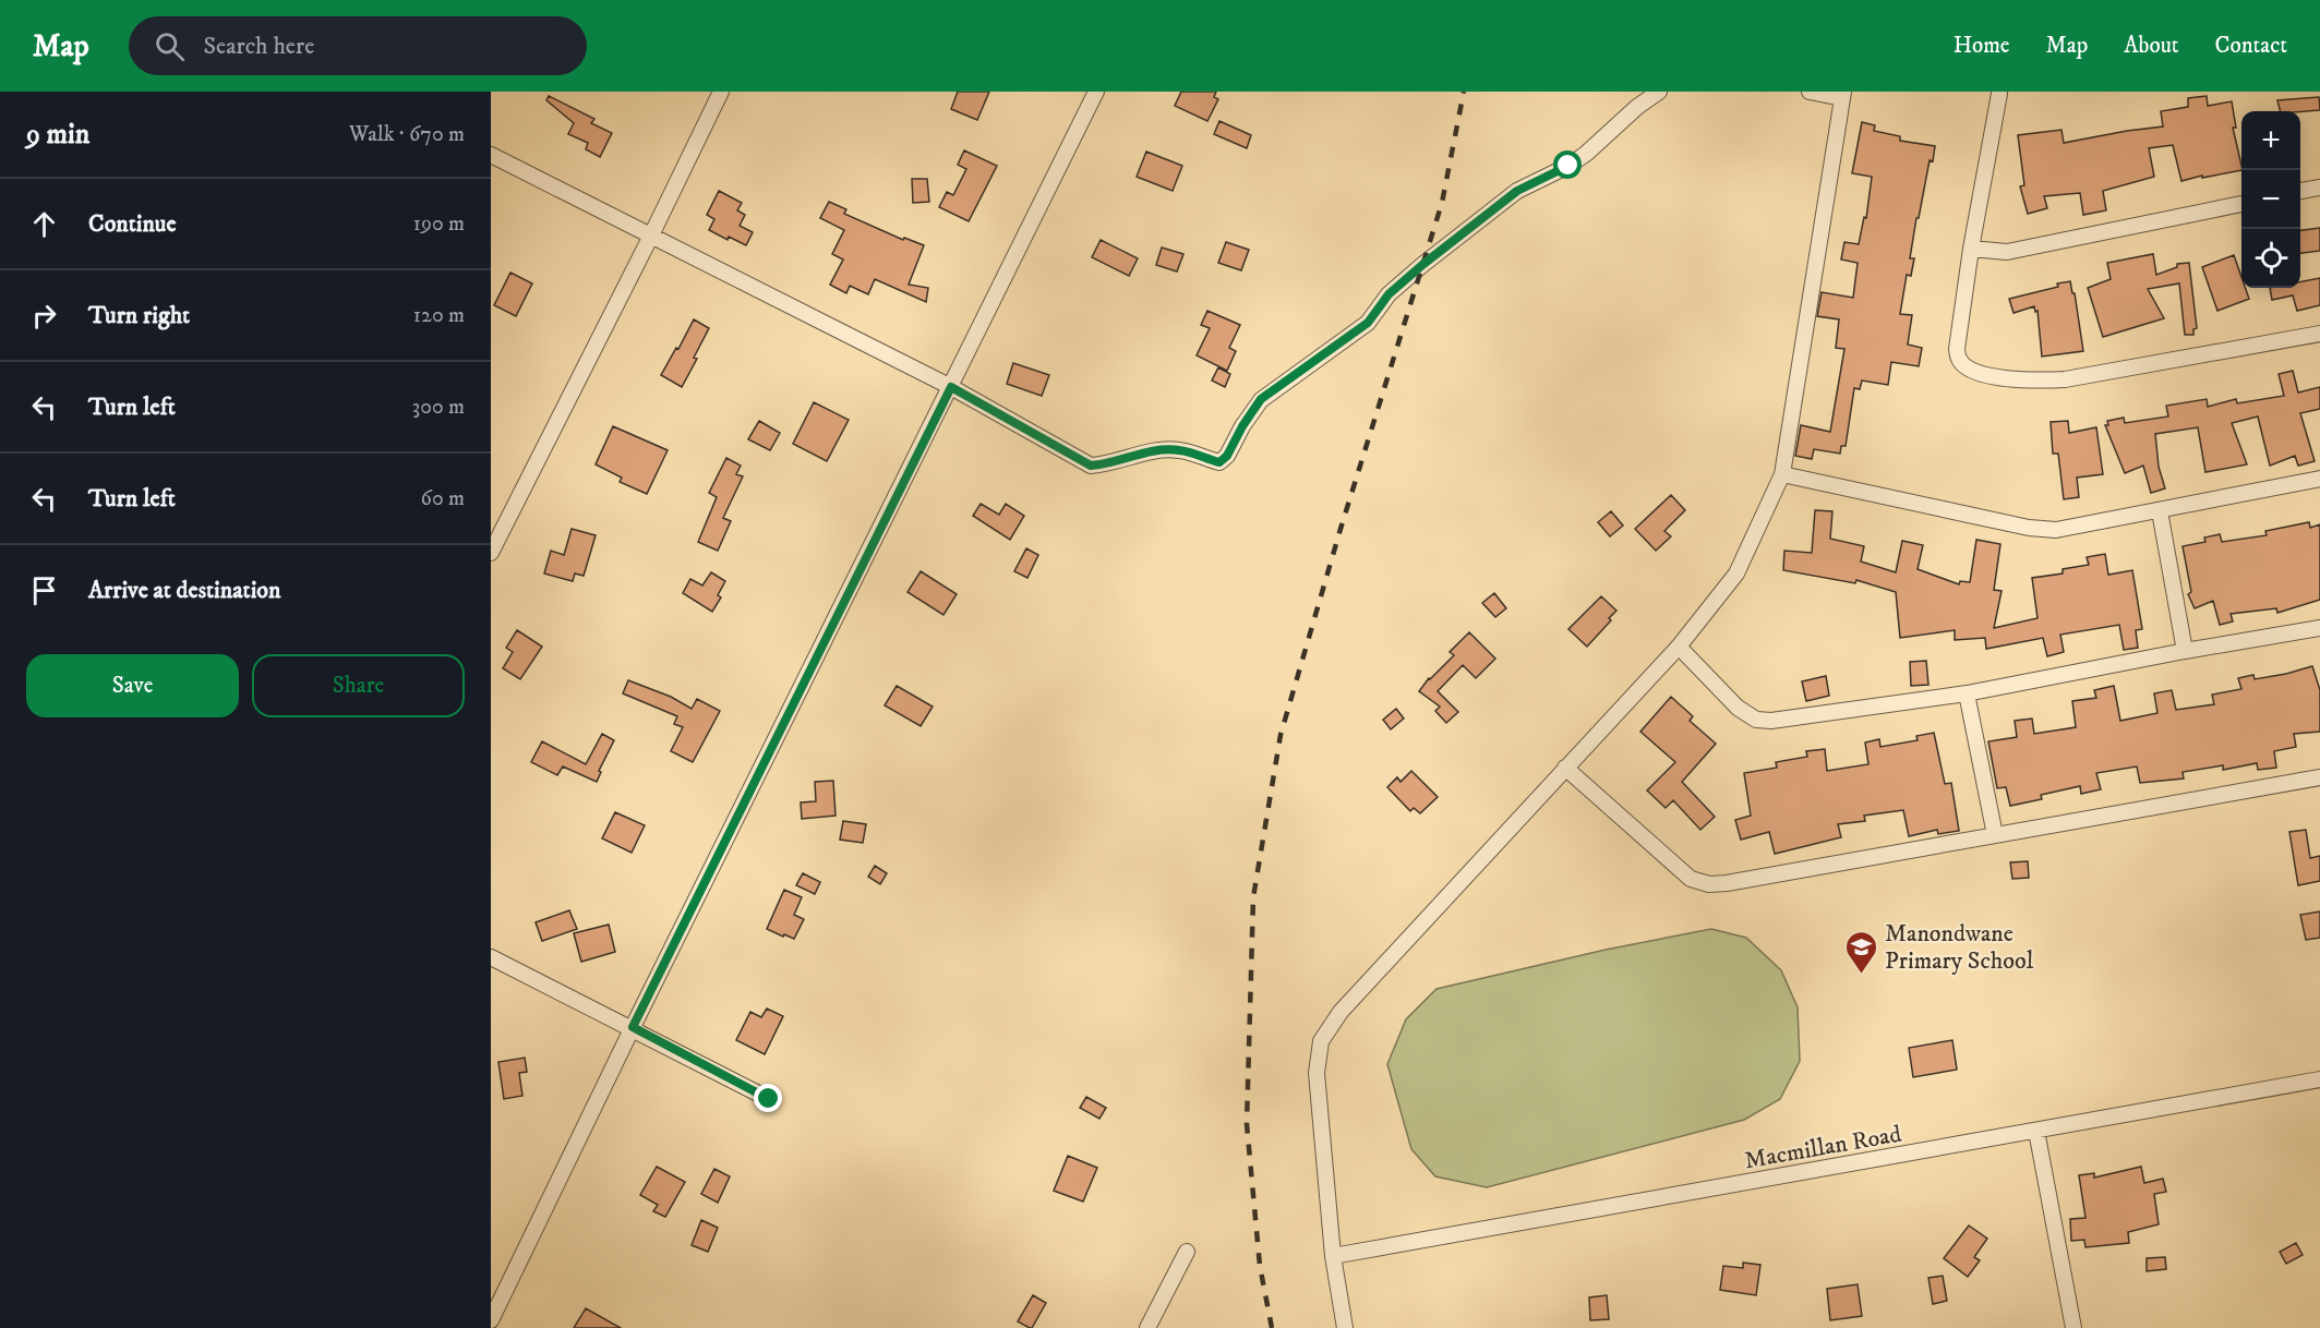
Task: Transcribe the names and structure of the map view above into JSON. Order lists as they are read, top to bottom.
{
  "streets": {
    "street": ["Macmillan Road"]
  },
  "places": {
    "school or university": ["Manondwane Primary School"]
  },
  "page": {
    "header": "Map",
    "search": "Search here",
    "nav": [
      "Home",
      "Map",
      "About",
      "Contact"
    ],
    "heading": ["9 min", "Walk · 670 m"],
    "map_buttons": ["+", "−"],
    "list": [
      ["Continue", "190 m"],
      ["Turn right", "120 m"],
      ["Turn left", "300 m"],
      ["Turn left", "60 m"],
      "Arrive at destination"
    ],
    "buttons": ["Save", "Share"]
  }
}
